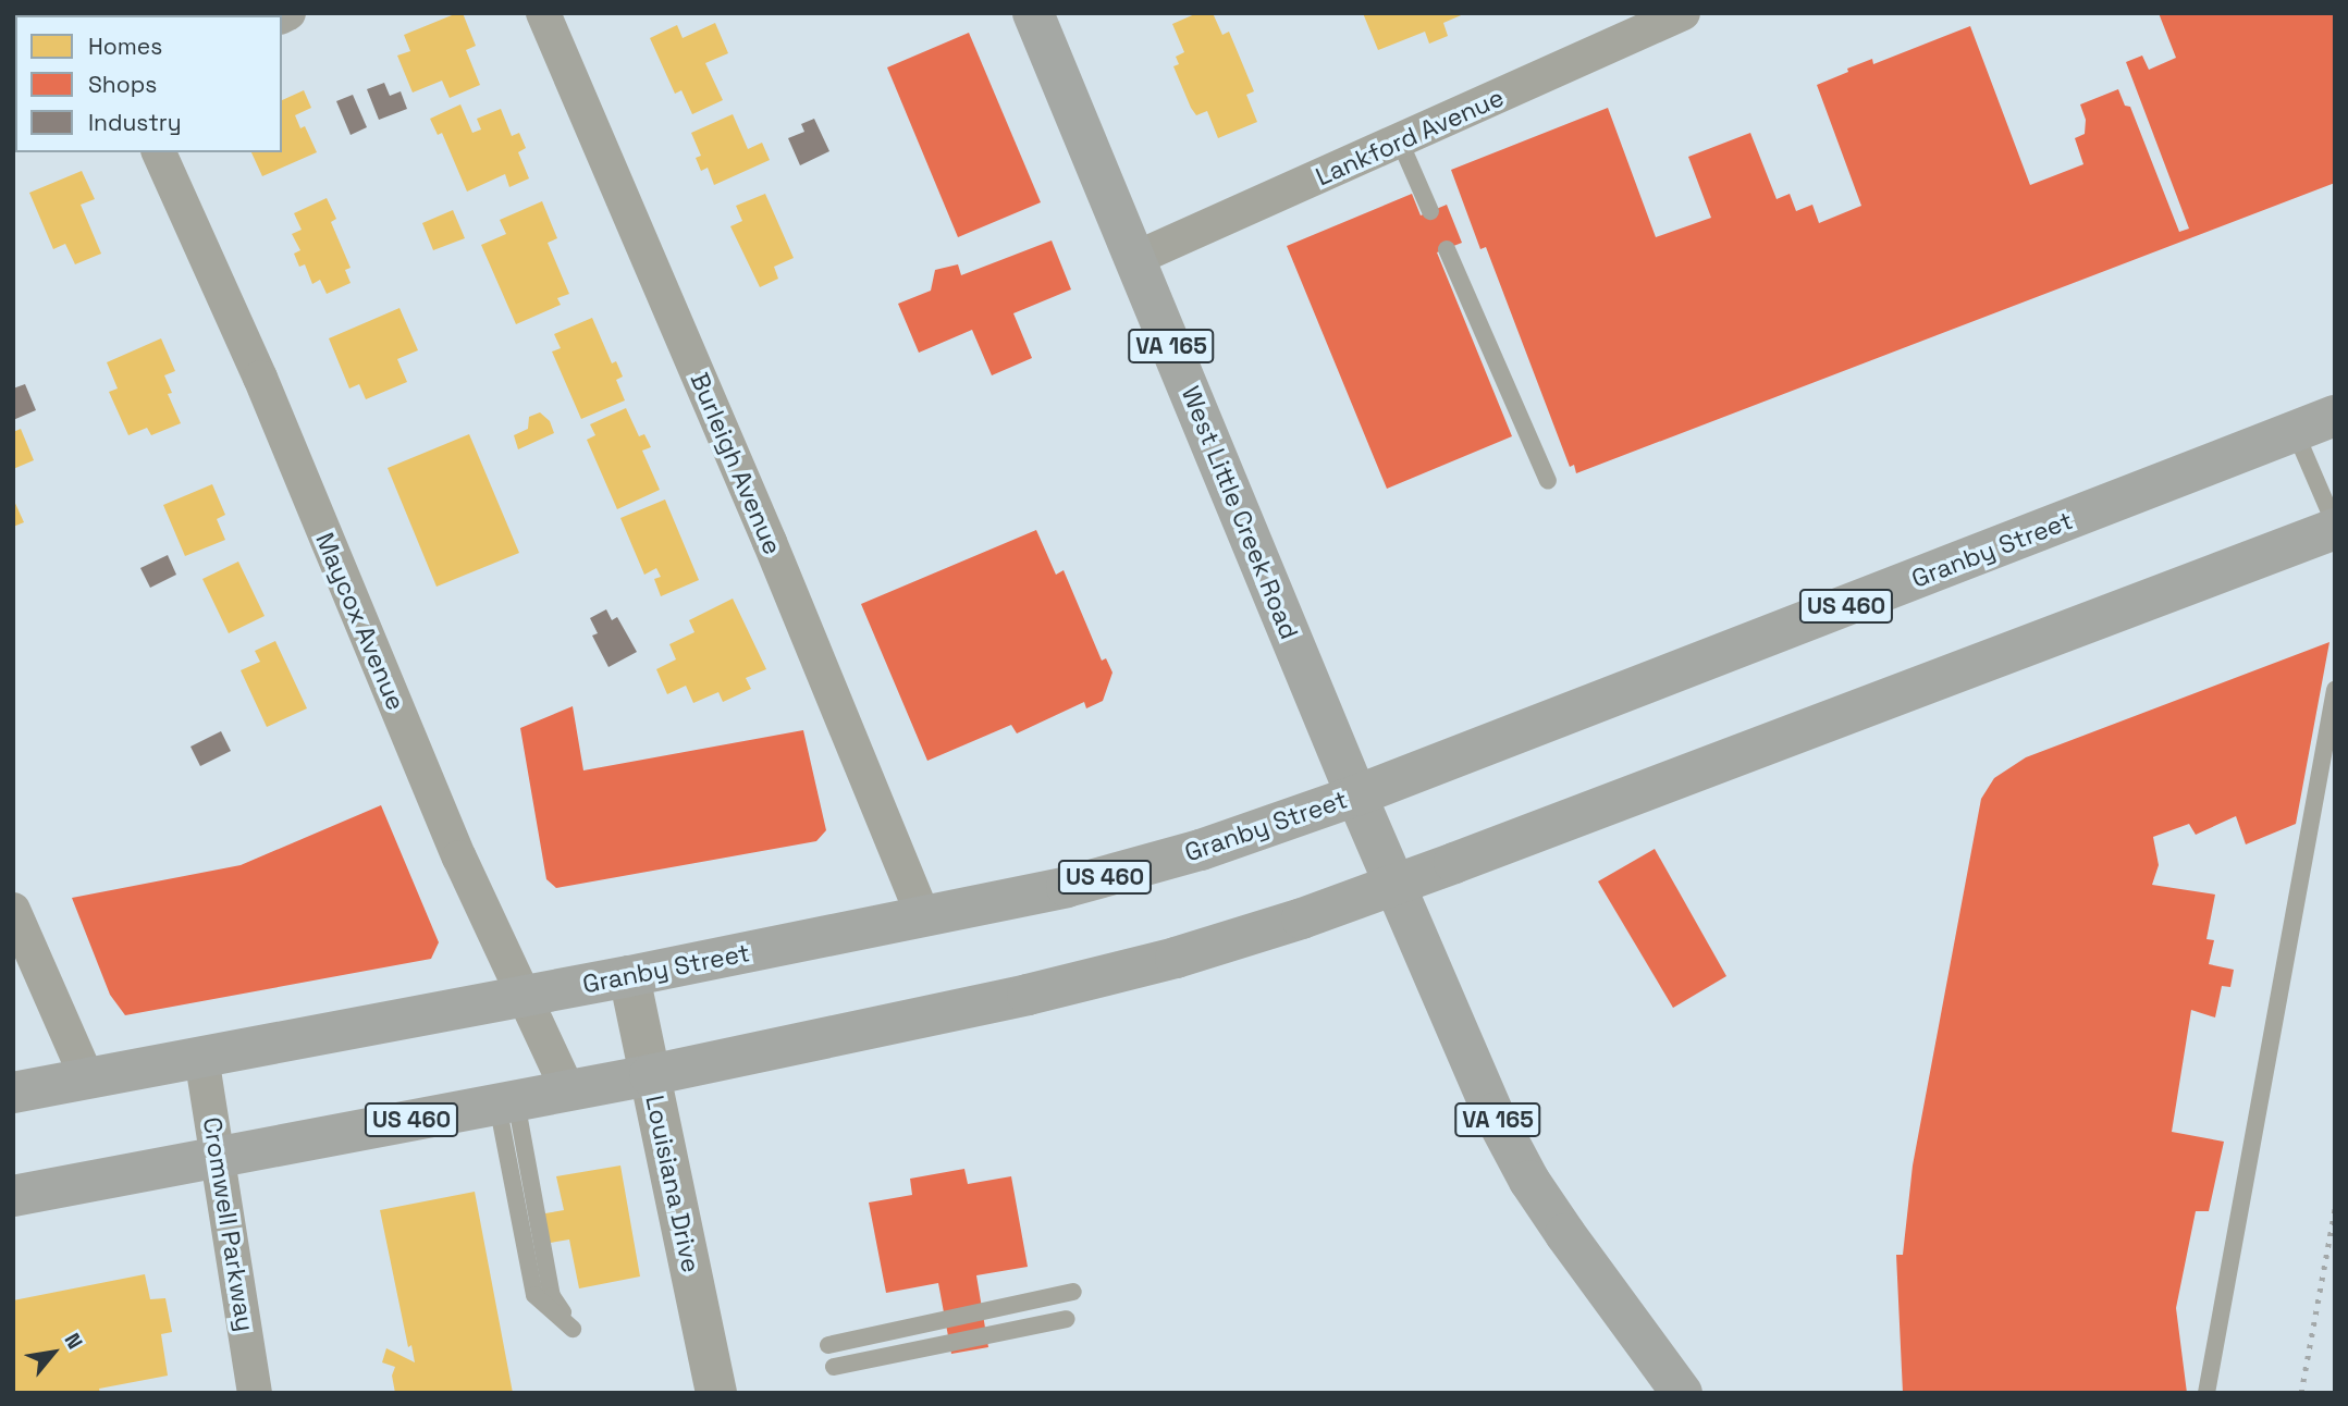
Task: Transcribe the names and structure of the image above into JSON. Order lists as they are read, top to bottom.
{
  "streets": {
    "main road": [
      "VA 165",
      "West Little Creek Road",
      "Granby Street",
      "US 460"
    ],
    "street": [
      "Lankford Avenue",
      "Burleigh Avenue",
      "Maycox Avenue",
      "Louisiana Drive",
      "Cromwell Parkway"
    ]
  },
  "crossings": [
    ["Lankford Avenue", "West Little Creek Road"],
    ["VA 165", "West Little Creek Road"],
    ["VA 165", "US 460"],
    ["Burleigh Avenue", "Granby Street"],
    ["West Little Creek Road", "Granby Street"],
    ["West Little Creek Road", "US 460"],
    ["Granby Street", "Maycox Avenue"],
    ["Granby Street", "Louisiana Drive"],
    ["Granby Street", "Cromwell Parkway"],
    ["US 460", "Maycox Avenue"],
    ["US 460", "Louisiana Drive"],
    ["US 460", "Cromwell Parkway"]
  ],
  "legend": ["Homes", "Shops", "Industry"],
  "north": "top right"
}
